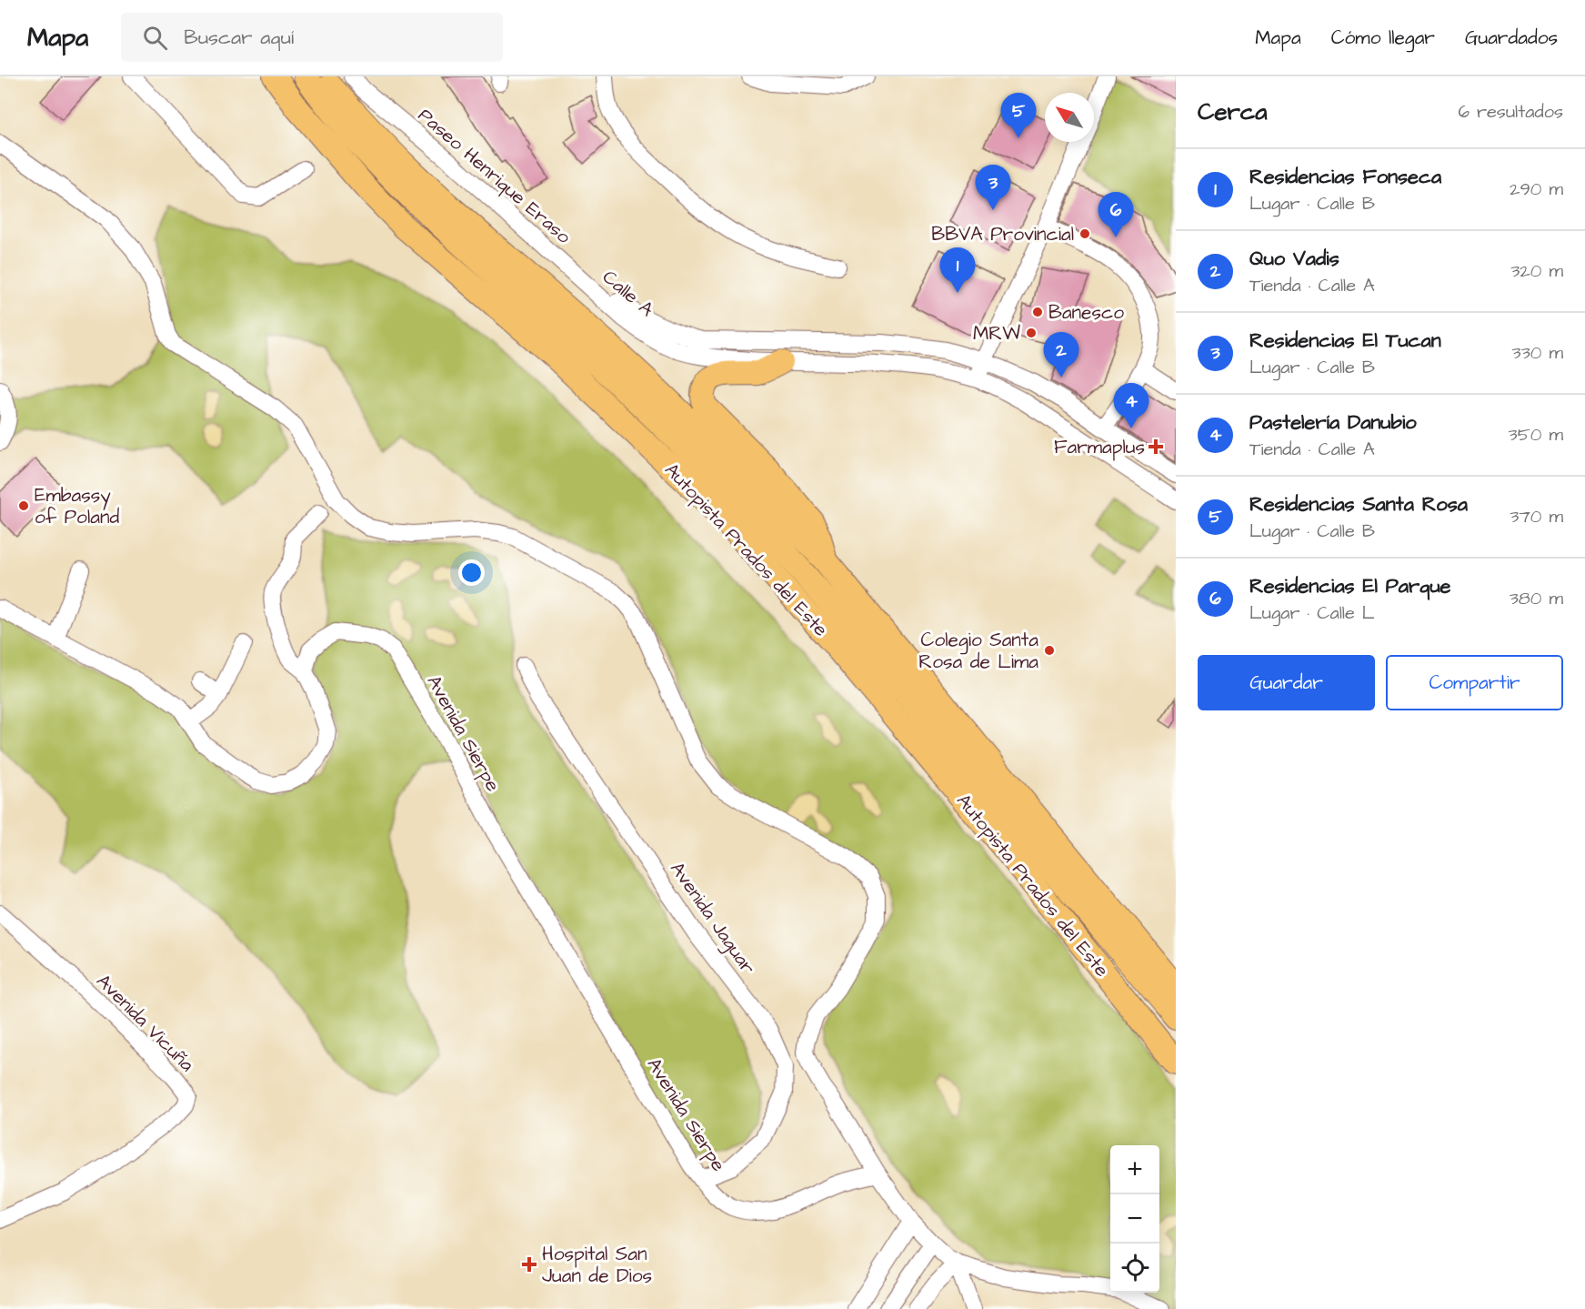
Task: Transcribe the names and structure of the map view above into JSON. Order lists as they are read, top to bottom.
{
  "streets": {
    "highway": ["Autopista Prados del Este"],
    "street": [
      "Paseo Henrique Eraso",
      "Calle A",
      "Avenida Sierpe",
      "Avenida Jaguar",
      "Avenida Vicuña"
    ]
  },
  "crossings": [
    ["Paseo Henrique Eraso", "Calle A"],
    ["Avenida Sierpe", "Avenida Jaguar"]
  ],
  "places": {
    "other": [
      "BBVA Provincial",
      "Banesco",
      "MRW",
      "Embassy of Poland",
      "Colegio Santa Rosa de Lima"
    ],
    "health": ["Farmaplus", "Hospital San Juan de Dios"]
  },
  "north": "top left",
  "page": {
    "header": "Mapa",
    "search": "Buscar aquí",
    "nav": ["Mapa", "Cómo llegar", "Guardados"],
    "heading": ["Cerca", "6 resultados"],
    "pins": [
      "5",
      "3",
      "6",
      "1",
      "2",
      "4"
    ],
    "list": [
      {
        "mark": "1",
        "name": "Residencias Fonseca",
        "note": "Lugar · Calle B",
        "value": "290 m"
      },
      {
        "mark": "2",
        "name": "Quo Vadis",
        "note": "Tienda · Calle A",
        "value": "320 m"
      },
      {
        "mark": "3",
        "name": "Residencias El Tucan",
        "note": "Lugar · Calle B",
        "value": "330 m"
      },
      {
        "mark": "4",
        "name": "Pastelería Danubio",
        "note": "Tienda · Calle A",
        "value": "350 m"
      },
      {
        "mark": "5",
        "name": "Residencias Santa Rosa",
        "note": "Lugar · Calle B",
        "value": "370 m"
      },
      {
        "mark": "6",
        "name": "Residencias El Parque",
        "note": "Lugar · Calle L",
        "value": "380 m"
      }
    ],
    "buttons": ["Guardar", "Compartir"],
    "map_buttons": ["+", "−"]
  }
}
